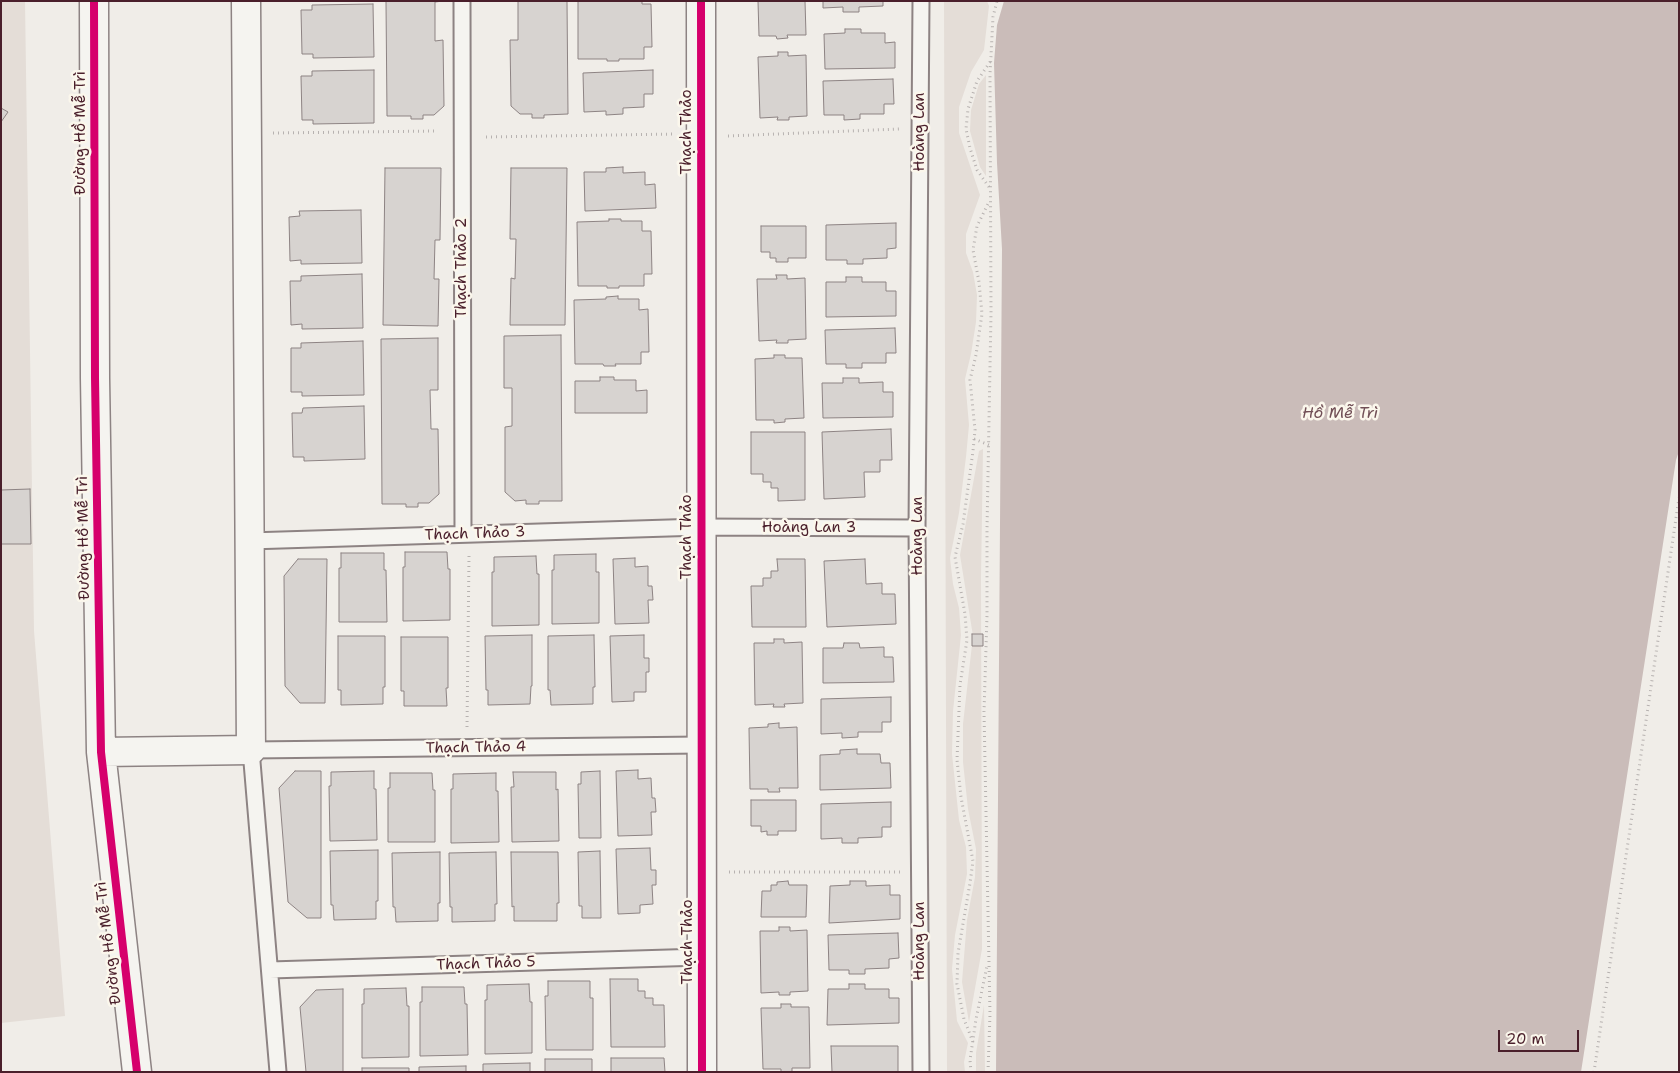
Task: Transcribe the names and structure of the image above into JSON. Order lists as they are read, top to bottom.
{
  "streets": {
    "street": ["Thạch Thảo", "Đường Hồ Mễ Trì"],
    "lane": [
      "Hoàng Lan",
      "Thạch Thảo 2",
      "Hoàng Lan 3",
      "Thạch Thảo 3",
      "Thạch Thảo 4",
      "Thạch Thảo 5"
    ]
  },
  "crossings": [
    ["Thạch Thảo", "Hoàng Lan 3"],
    ["Thạch Thảo", "Thạch Thảo 3"],
    ["Thạch Thảo", "Thạch Thảo 4"],
    ["Thạch Thảo", "Thạch Thảo 5"],
    ["Hoàng Lan", "Hoàng Lan 3"],
    ["Thạch Thảo 2", "Thạch Thảo 3"],
    ["Hoàng Lan 3", "Thạch Thảo 3"]
  ],
  "water": ["Hồ Mễ Trì"],
  "scale_bar": "20 m"
}
